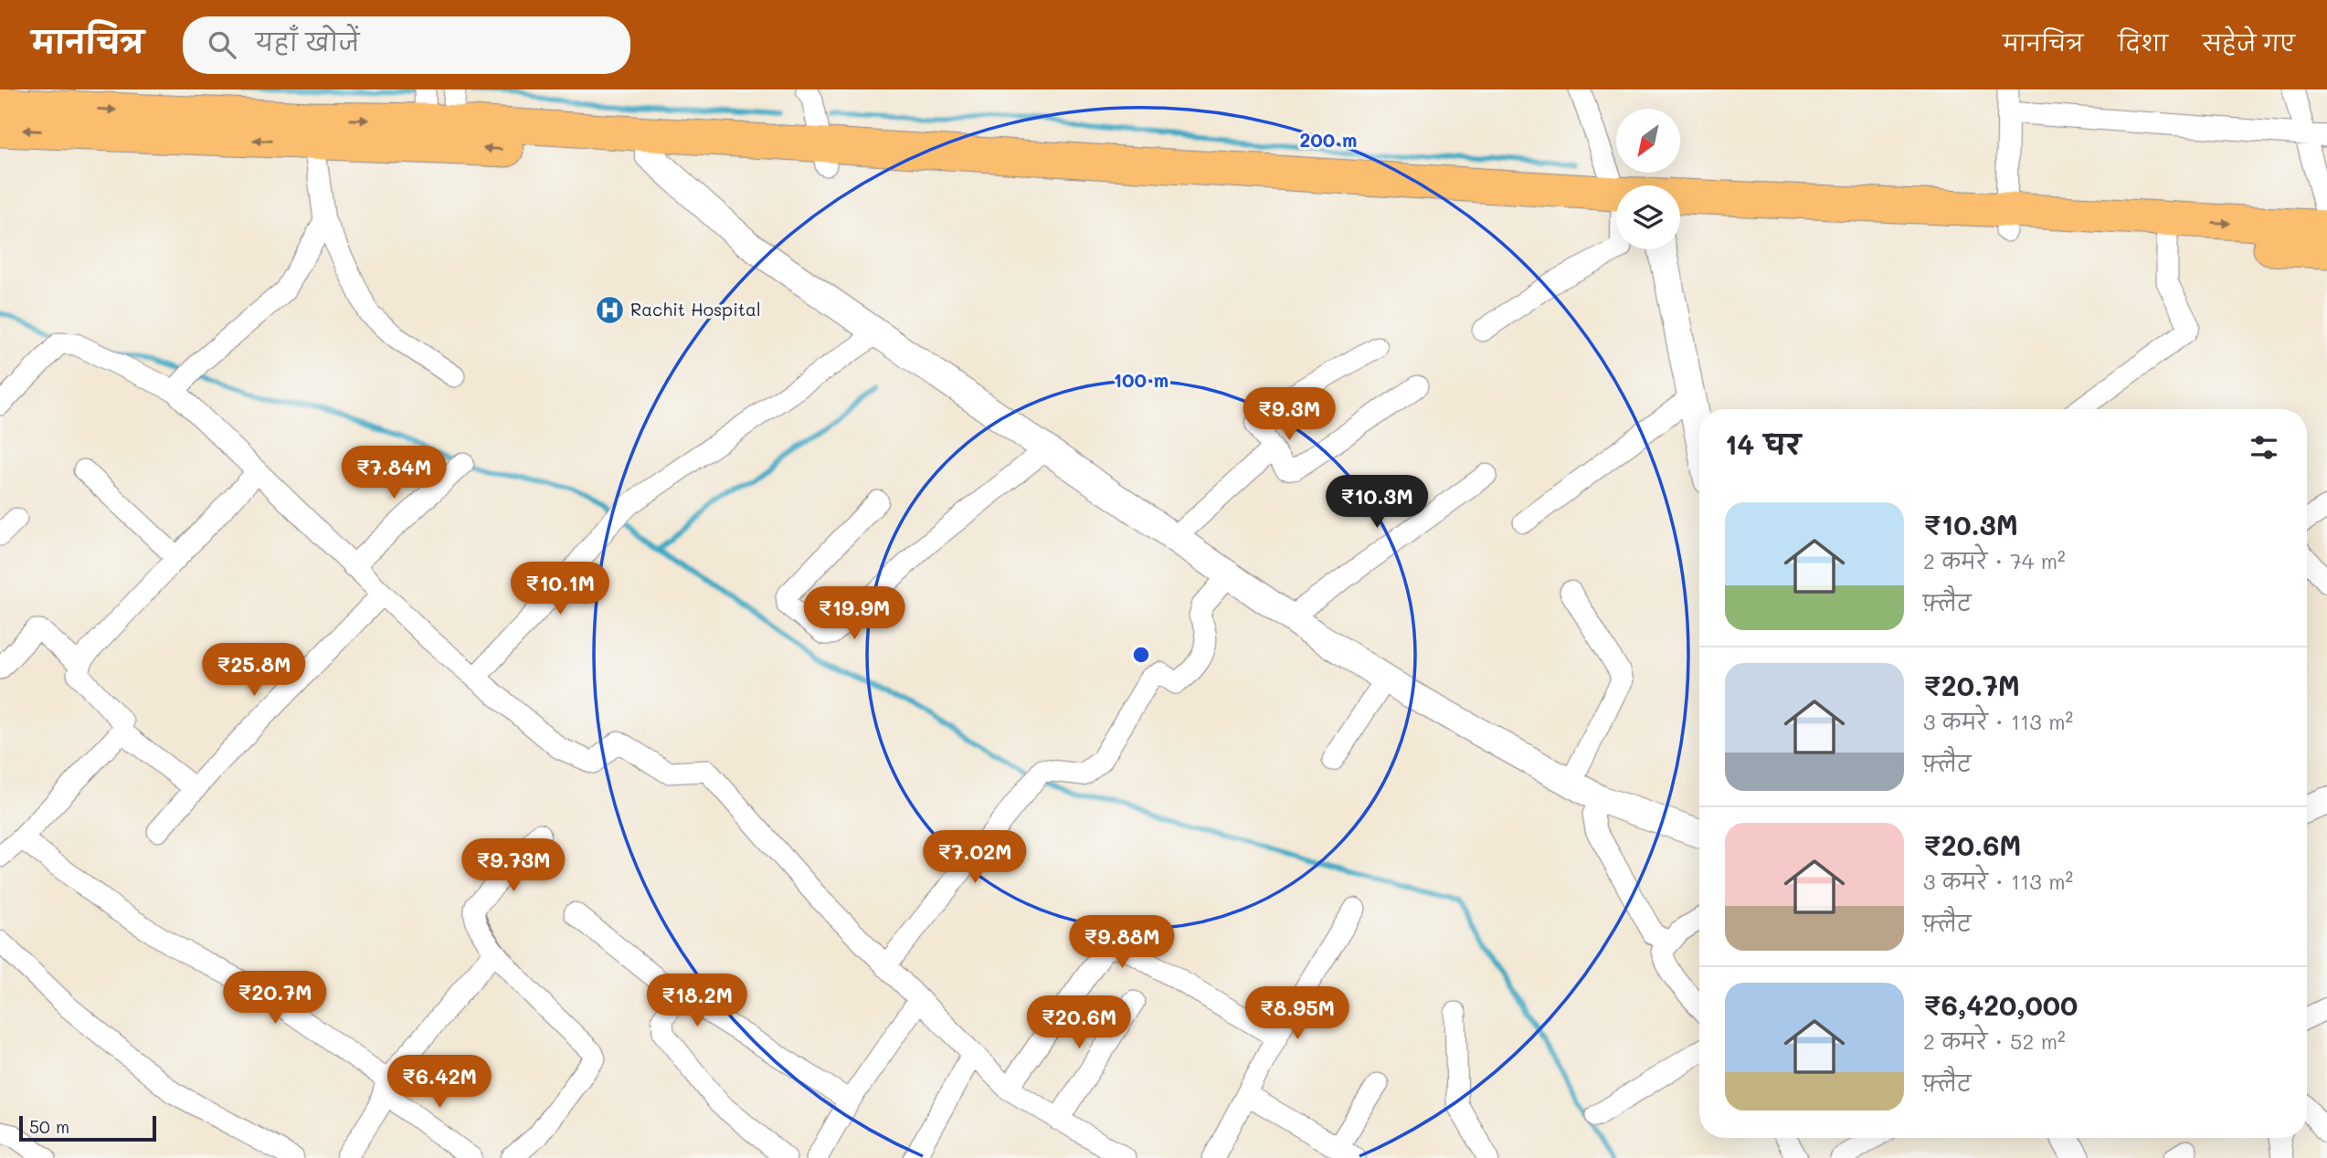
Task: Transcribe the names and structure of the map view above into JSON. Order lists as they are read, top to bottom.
{
  "places": {
    "hospital": ["Rachit Hospital"]
  },
  "scale_bar": "50 m",
  "north": "bottom left",
  "page": {
    "header": "मानचित्र",
    "search": "यहाँ खोजें",
    "nav": ["मानचित्र", "दिशा", "सहेजे गए"],
    "price": [
      "₹9.3M",
      "₹7.84M",
      "₹10.3M",
      "₹10.1M",
      "₹19.9M",
      "₹25.8M",
      "₹7.02M",
      "₹9.73M",
      "₹9.88M",
      "₹20.7M",
      "₹18.2M",
      "₹8.95M",
      "₹20.6M",
      "₹6.42M"
    ],
    "heading": "14 घर",
    "list": [
      {
        "name": "₹10.3M",
        "note": "2 कमरे · 74 m² · फ़्लैट"
      },
      {
        "name": "₹20.7M",
        "note": "3 कमरे · 113 m² · फ़्लैट"
      },
      {
        "name": "₹20.6M",
        "note": "3 कमरे · 113 m² · फ़्लैट"
      },
      {
        "name": "₹6,420,000",
        "note": "2 कमरे · 52 m² · फ़्लैट"
      }
    ],
    "scale": "50 m"
  },
  "rings": ["200 m", "100 m"]
}
